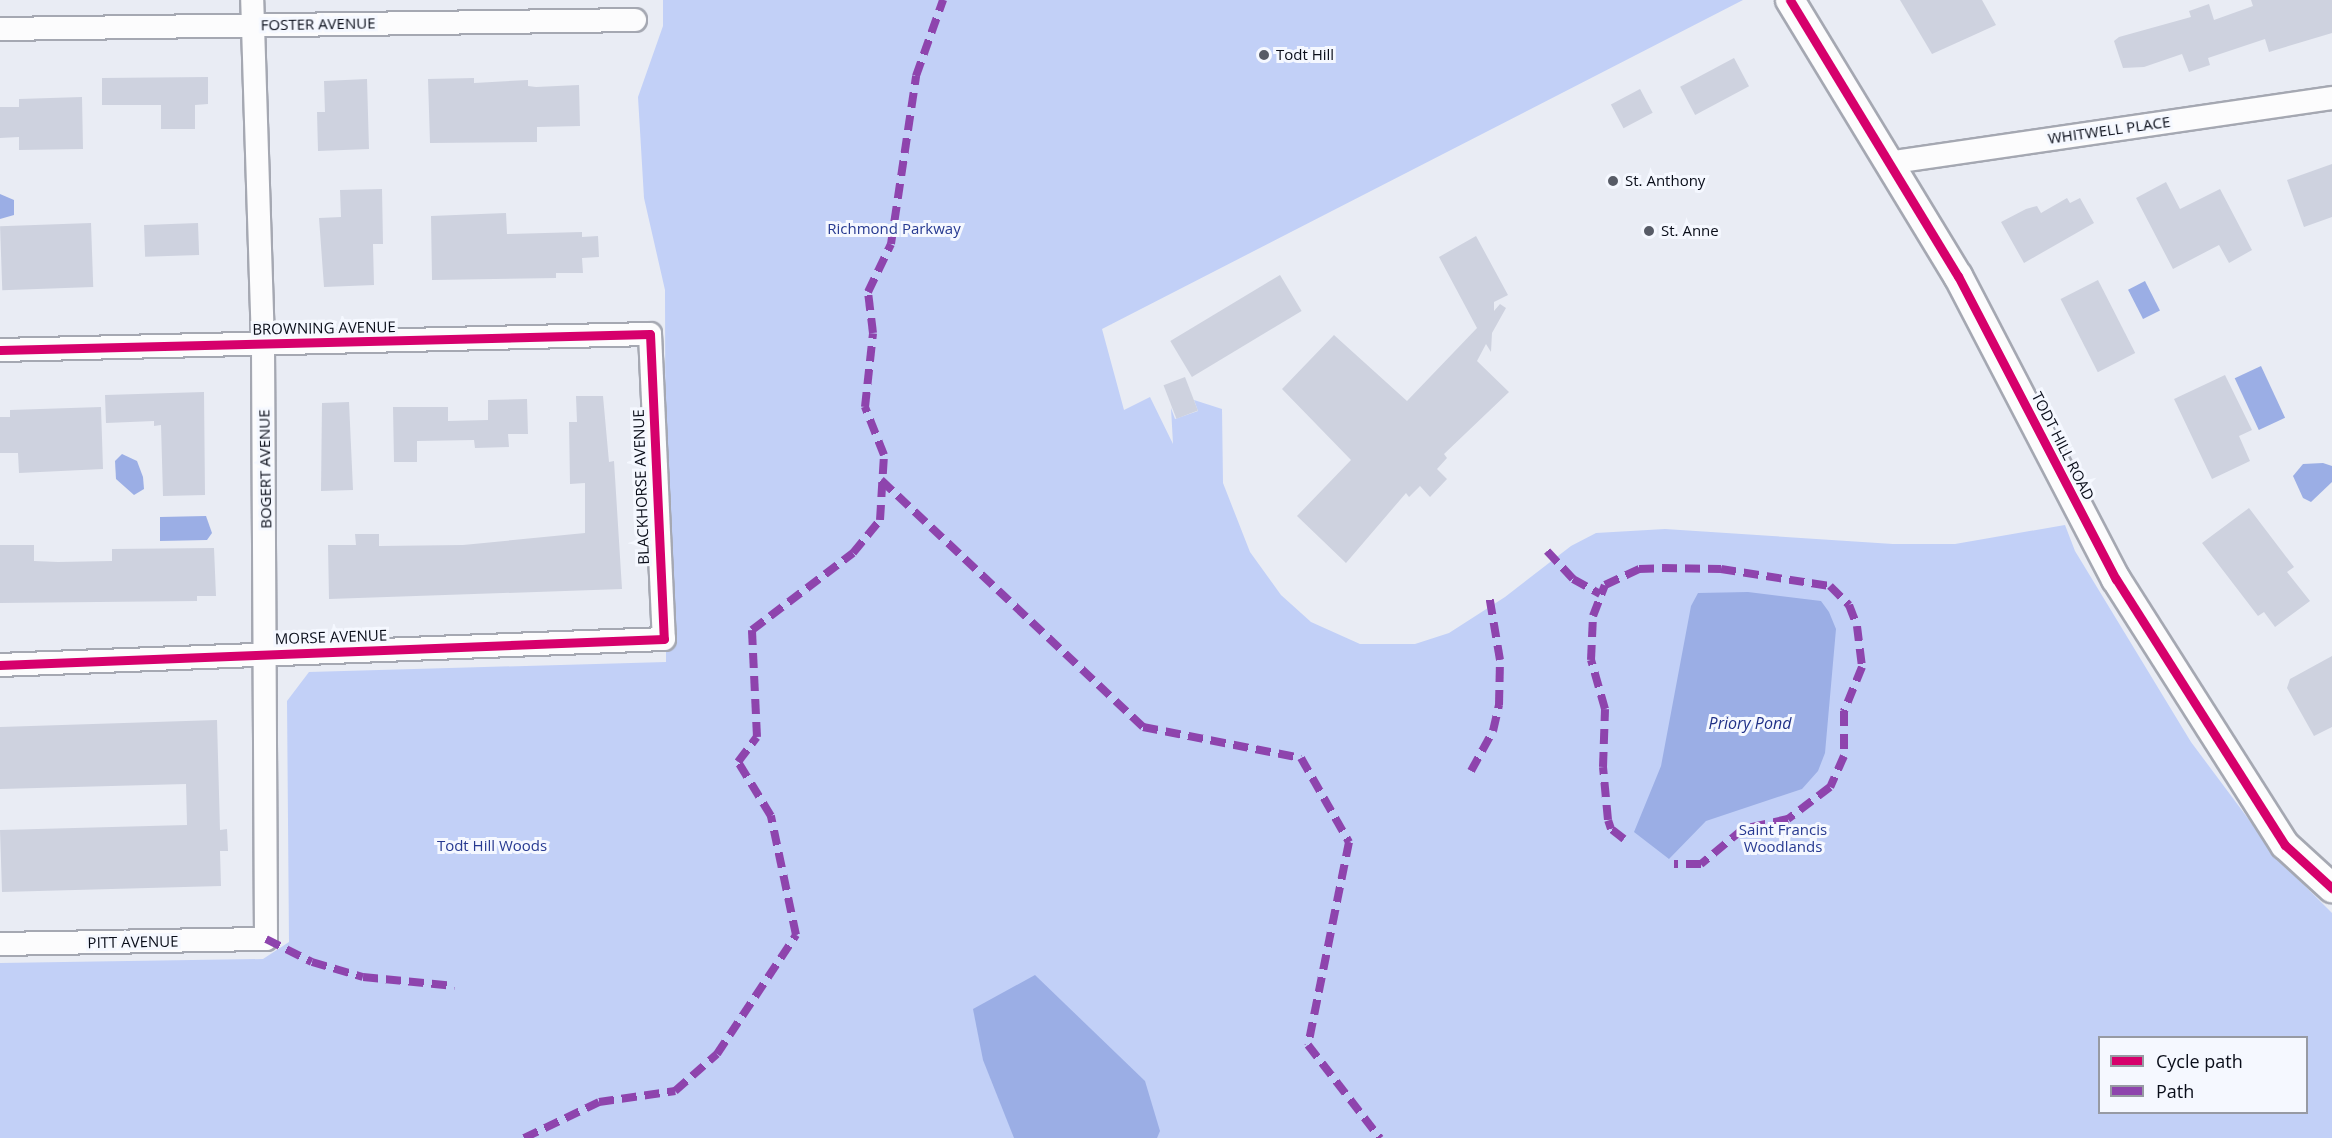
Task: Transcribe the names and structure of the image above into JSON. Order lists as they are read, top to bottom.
{
  "streets": {
    "street": [
      "FOSTER AVENUE",
      "WHITWELL PLACE",
      "BROWNING AVENUE",
      "TODT HILL ROAD",
      "BOGERT AVENUE",
      "BLACKHORSE AVENUE",
      "MORSE AVENUE",
      "PITT AVENUE"
    ]
  },
  "crossings": [
    ["FOSTER AVENUE", "BOGERT AVENUE"],
    ["WHITWELL PLACE", "TODT HILL ROAD"],
    ["BROWNING AVENUE", "BOGERT AVENUE"],
    ["BROWNING AVENUE", "BLACKHORSE AVENUE"],
    ["BOGERT AVENUE", "MORSE AVENUE"],
    ["BOGERT AVENUE", "PITT AVENUE"],
    ["BLACKHORSE AVENUE", "MORSE AVENUE"]
  ],
  "water": ["Priory Pond"],
  "parks": ["Richmond Parkway", "Saint Francis Woodlands", "Todt Hill Woods"],
  "places": ["Todt Hill", "St. Anthony", "St. Anne"],
  "legend": ["Cycle path", "Path"]
}
